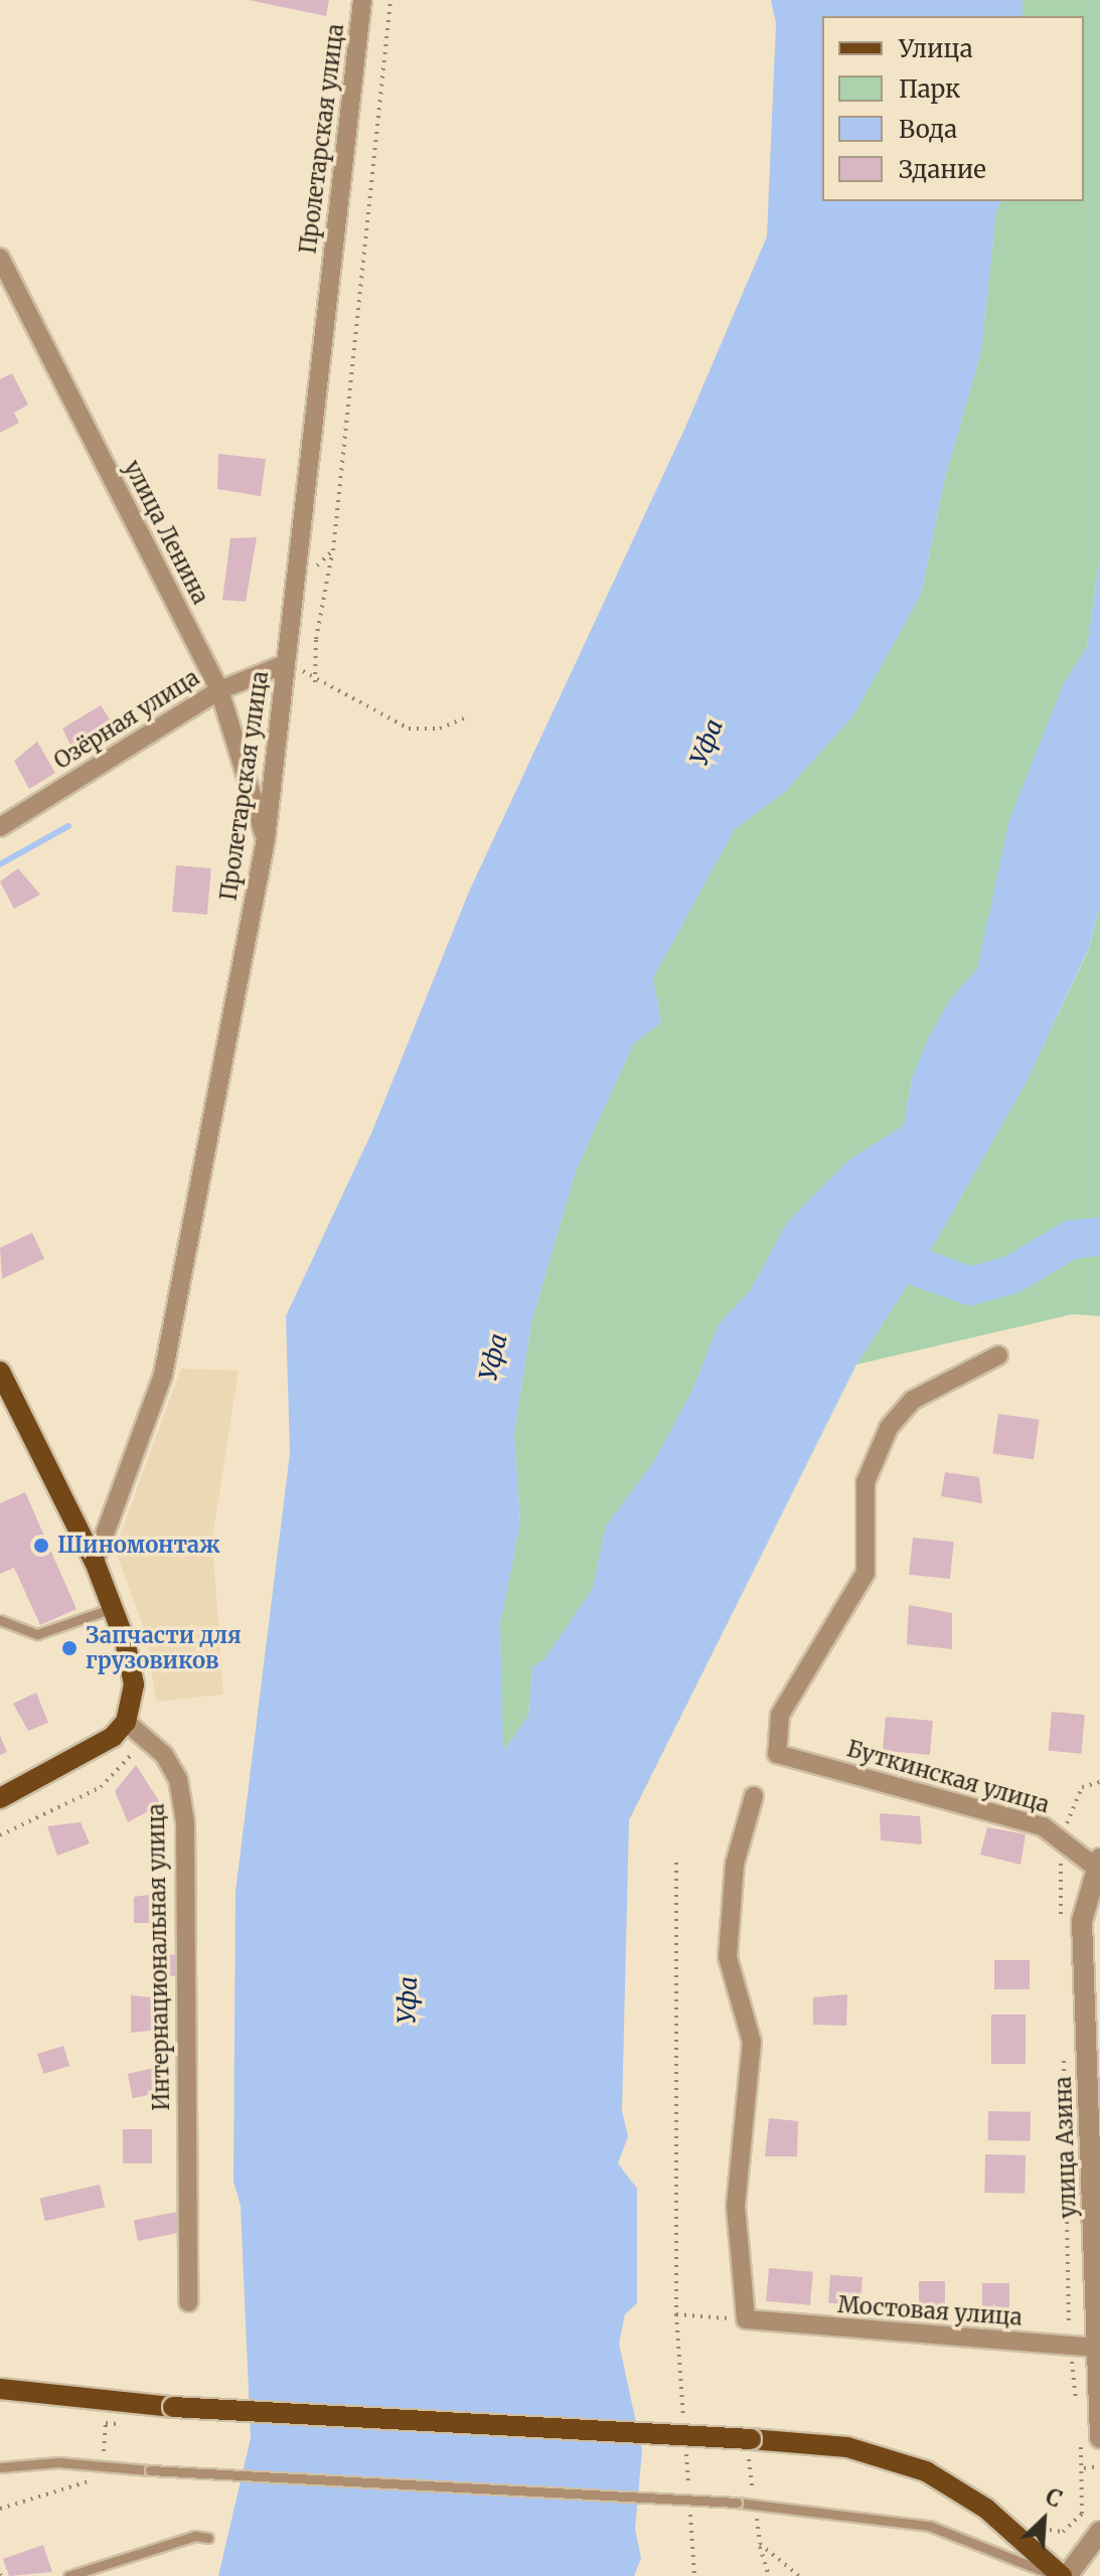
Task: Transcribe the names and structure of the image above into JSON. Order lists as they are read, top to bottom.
{
  "streets": {
    "street": [
      "Пролетарская улица",
      "улица Ленина",
      "Озёрная улица",
      "Буткинская улица",
      "Интернациональная улица",
      "улица Азина",
      "Мостовая улица"
    ]
  },
  "crossings": [
    ["Пролетарская улица", "улица Ленина"],
    ["Пролетарская улица", "Озёрная улица"],
    ["улица Ленина", "Озёрная улица"],
    ["Буткинская улица", "улица Азина"],
    ["улица Азина", "Мостовая улица"]
  ],
  "water": ["Уфа"],
  "places": ["Шиномонтаж", "Запчасти для грузовиков"],
  "legend": [
    "Улица",
    "Парк",
    "Вода",
    "Здание"
  ],
  "north": "top right"
}
